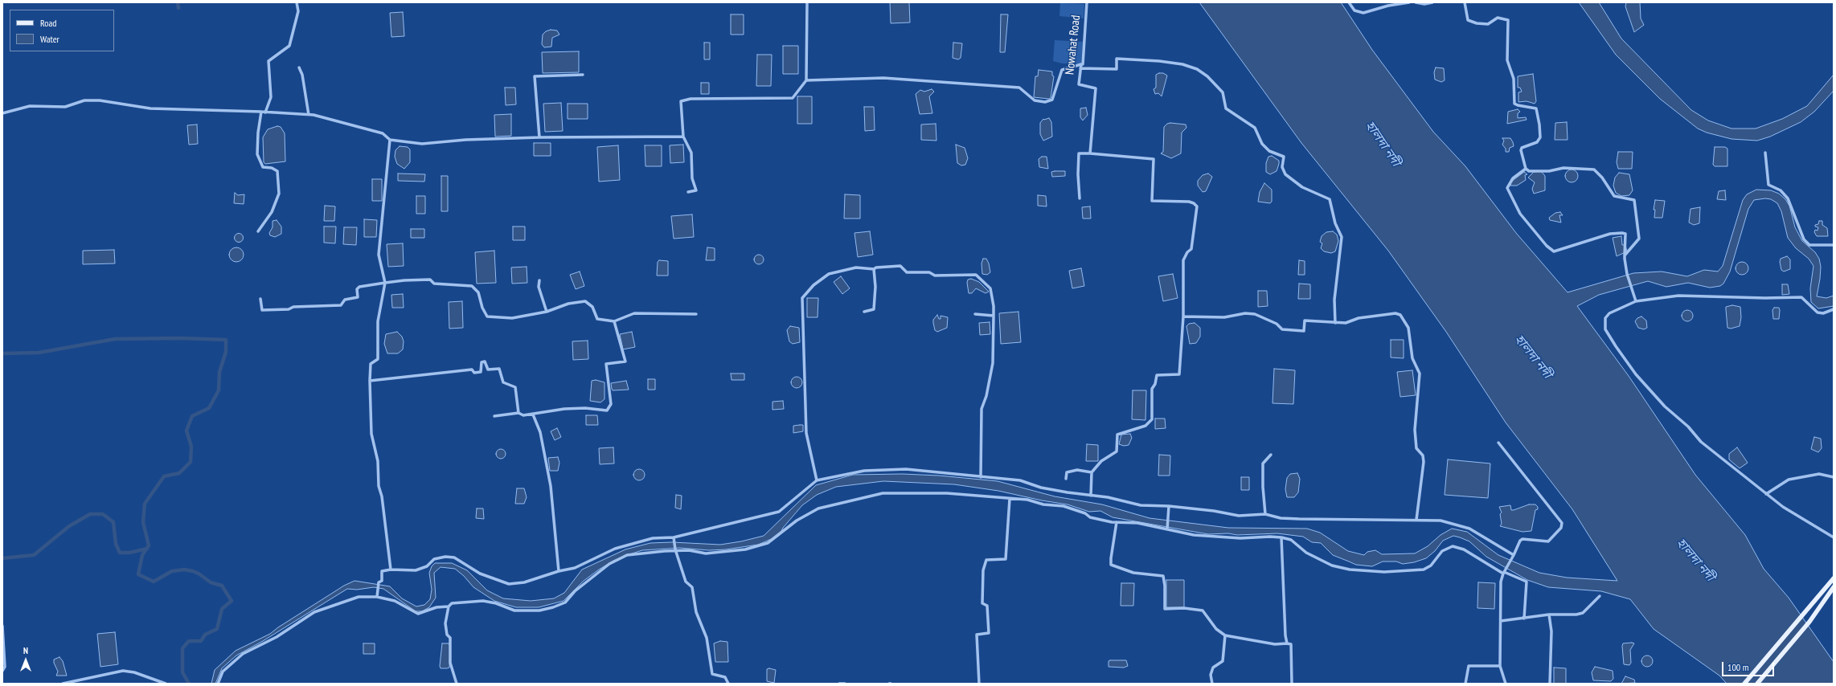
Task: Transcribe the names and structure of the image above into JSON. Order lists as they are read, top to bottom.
{
  "streets": {
    "street": ["Nowahat Road"]
  },
  "water": ["হালদা নদী"],
  "legend": ["Road", "Water"],
  "scale_bar": "100 m",
  "north": "top"
}
